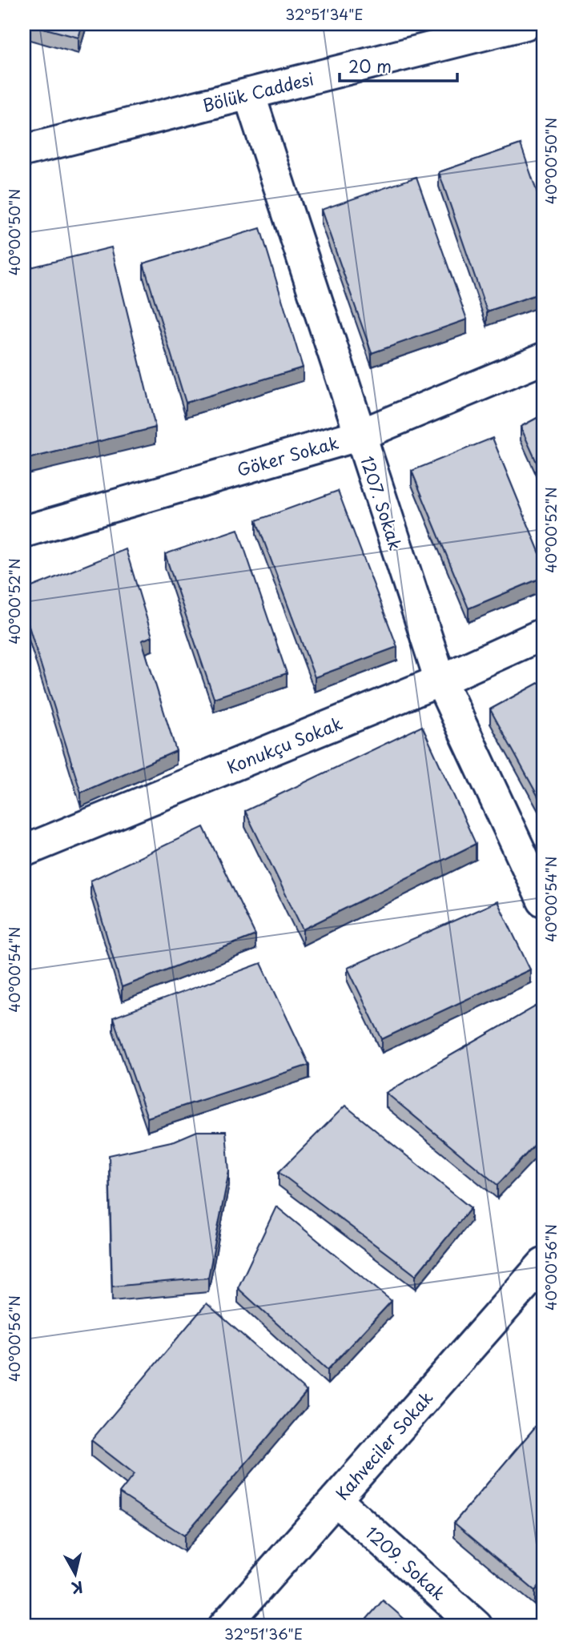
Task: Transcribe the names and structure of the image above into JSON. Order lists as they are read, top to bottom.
{
  "streets": {
    "street": [
      "Bölük Caddesi",
      "Göker Sokak",
      "1207. Sokak",
      "Konukçu Sokak",
      "Kahveciler Sokak",
      "1209. Sokak"
    ]
  },
  "crossings": [
    ["Bölük Caddesi", "1207. Sokak"],
    ["Göker Sokak", "1207. Sokak"],
    ["1207. Sokak", "Konukçu Sokak"],
    ["Kahveciler Sokak", "1209. Sokak"]
  ],
  "scale_bar": "20 m",
  "north": "bottom",
  "coordinates": [
    "32°51'34\"E",
    "40°00'50\"N",
    "40°00'52\"N",
    "40°00'54\"N",
    "40°00'56\"N",
    "32°51'36\"E"
  ]
}
